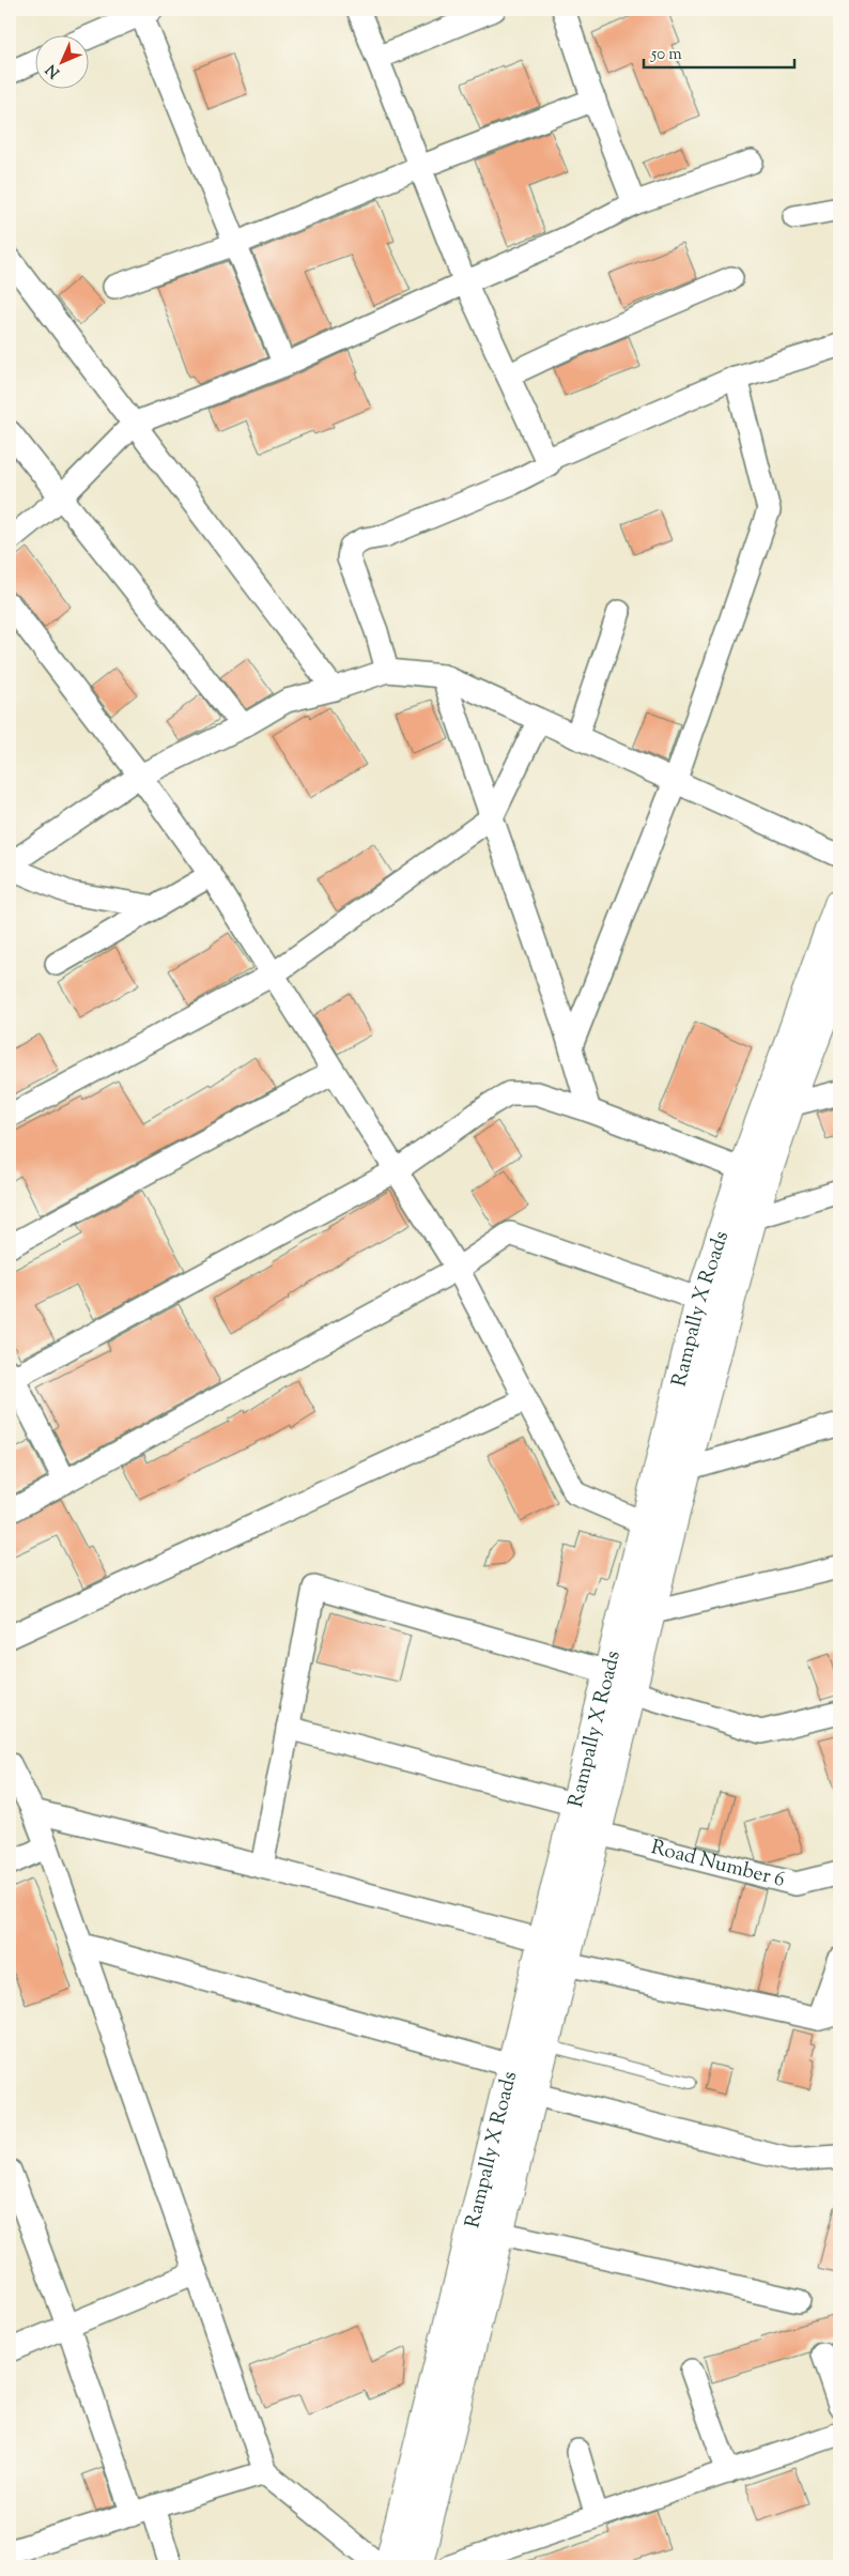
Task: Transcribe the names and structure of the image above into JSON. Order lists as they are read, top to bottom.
{
  "streets": {
    "main road": ["Rampally X Roads"],
    "street": ["Road Number 6"]
  },
  "scale_bar": "50 m",
  "north": "bottom left"
}
